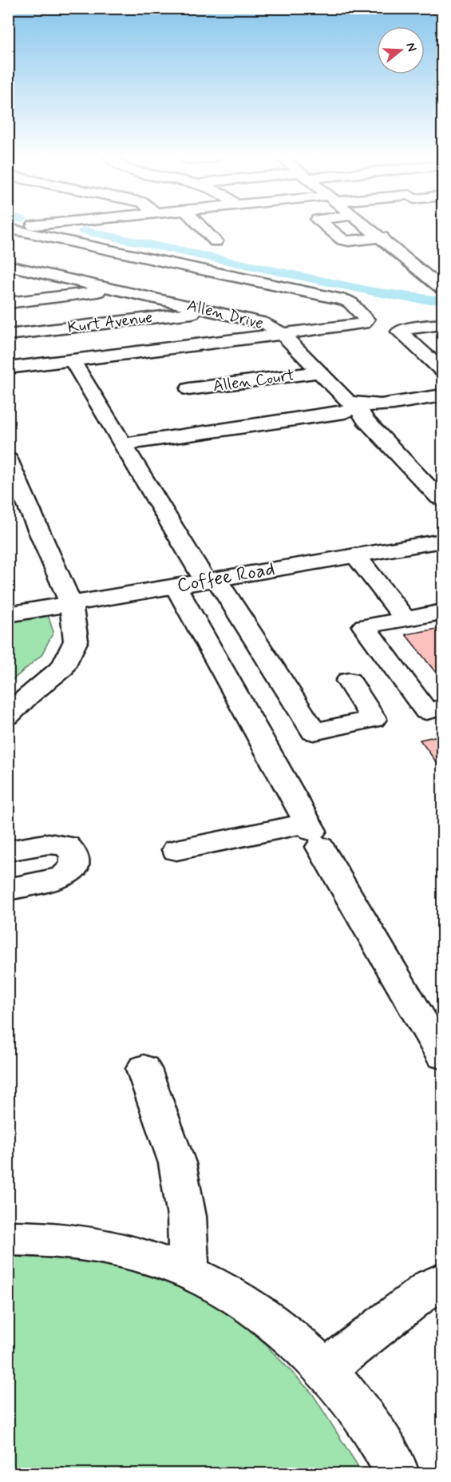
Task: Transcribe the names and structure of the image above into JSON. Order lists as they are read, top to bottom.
{
  "streets": {
    "street": [
      "Allen Drive",
      "Kurt Avenue",
      "Allen Court",
      "Coffee Road"
    ]
  },
  "crossings": [
    ["Allen Drive", "Kurt Avenue"],
    ["Allen Drive", "Allen Court"]
  ],
  "north": "right"
}
